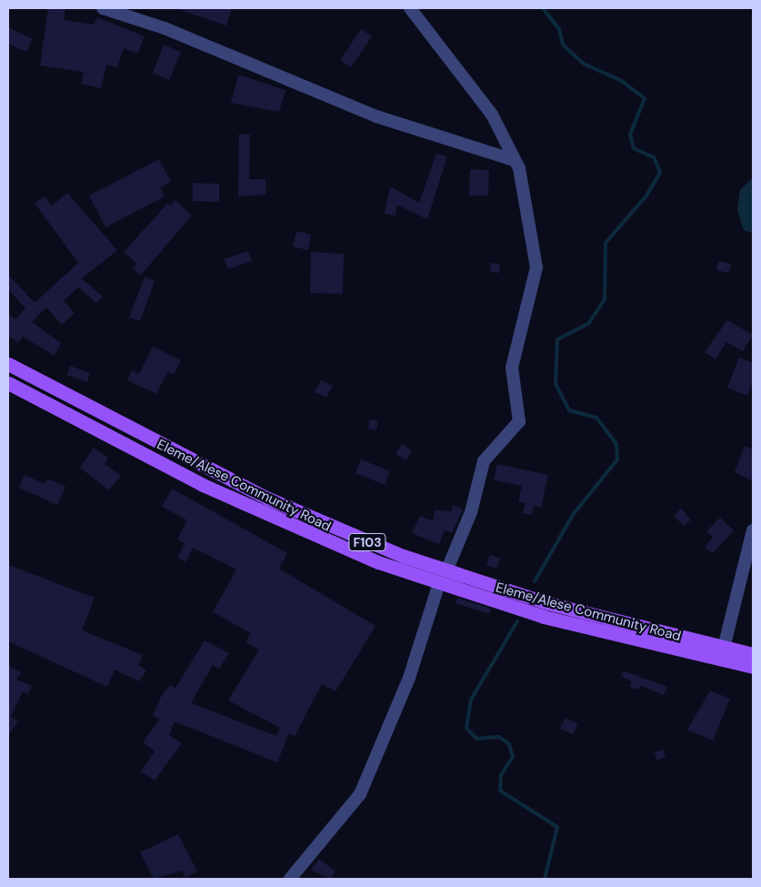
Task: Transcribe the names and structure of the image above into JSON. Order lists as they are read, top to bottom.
{
  "streets": {
    "main road": ["Eleme/Alese Community Road", "F103"]
  }
}
